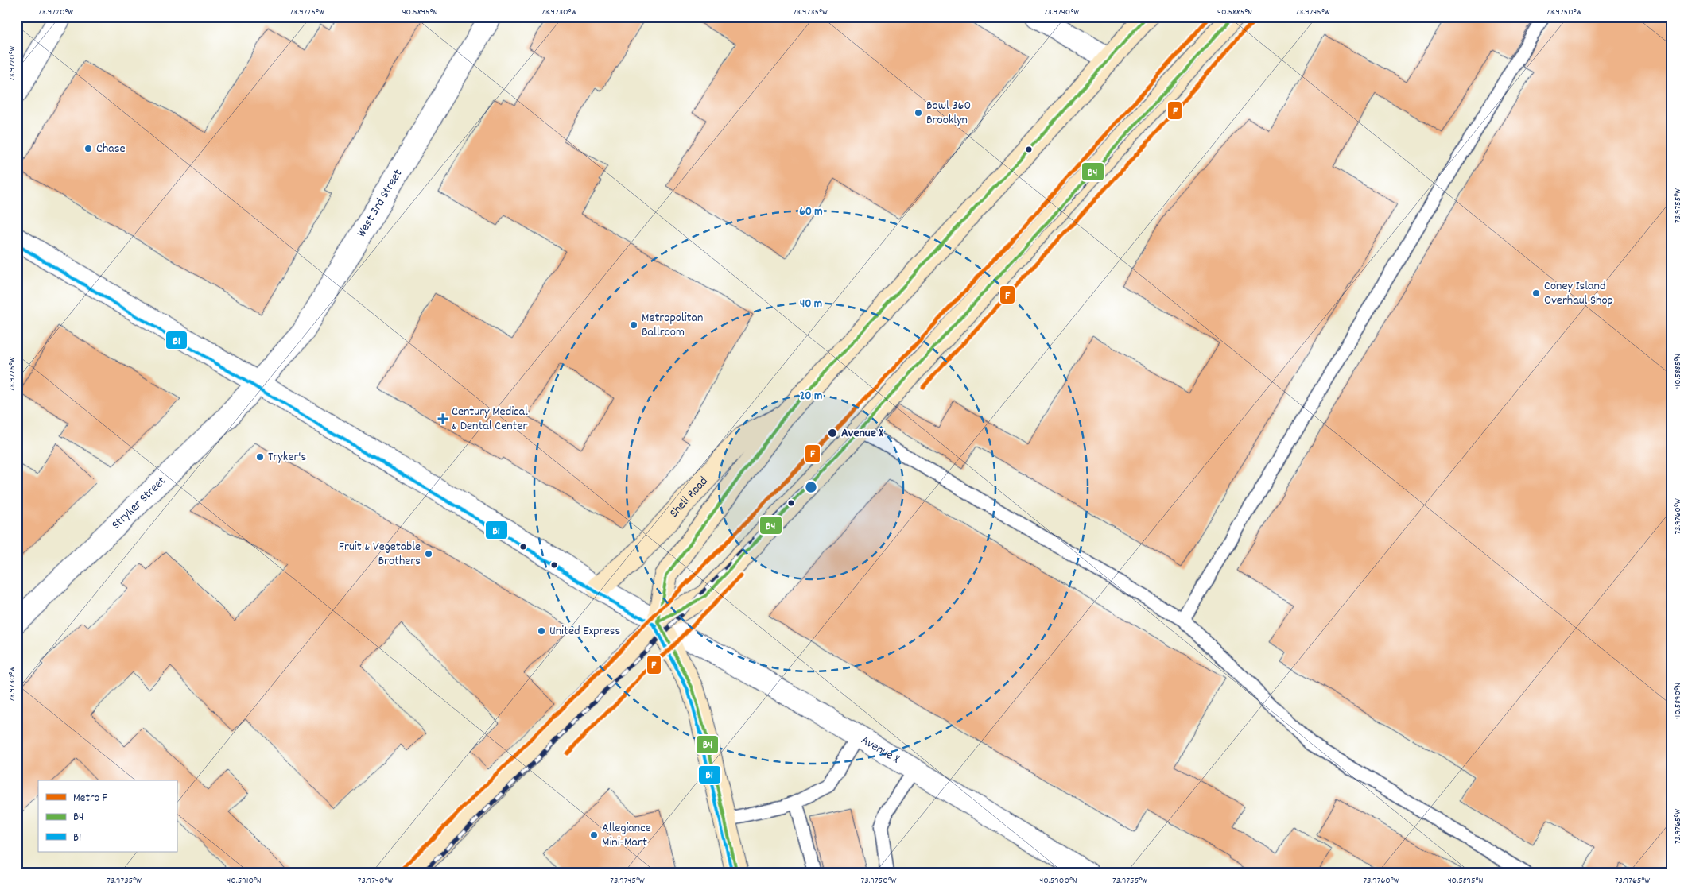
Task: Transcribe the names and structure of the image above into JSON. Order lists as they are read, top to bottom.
{
  "streets": {
    "main road": ["Shell Road"],
    "street": ["West 3rd Street", "Stryker Street", "Avenue X"]
  },
  "crossings": [
    ["West 3rd Street", "Stryker Street"],
    ["West 3rd Street", "Avenue X"],
    ["Shell Road", "Avenue X"],
    ["Stryker Street", "Avenue X"]
  ],
  "places": {
    "other": [
      "Bowl 360 Brooklyn",
      "Chase",
      "Coney Island Overhaul Shop",
      "Metropolitan Ballroom",
      "Avenue X",
      "Tryker's",
      "Fruit & Vegetable Brothers",
      "United Express",
      "Allegiance Mini-Mart"
    ],
    "health": ["Century Medical & Dental Center"]
  },
  "lines": ["metro line F", "transit line B4", "transit line B1"],
  "legend": ["Metro F", "B4", "B1"],
  "coordinates": [
    "73.9720°W",
    "73.9725°W",
    "40.5895°N",
    "73.9730°W",
    "73.9735°W",
    "73.9740°W",
    "40.5885°N",
    "73.9745°W",
    "73.9750°W",
    "73.9755°W",
    "73.9760°W",
    "40.5890°N",
    "73.9765°W",
    "40.5910°N",
    "40.5900°N"
  ],
  "rings": ["60 m", "40 m", "20 m"]
}
